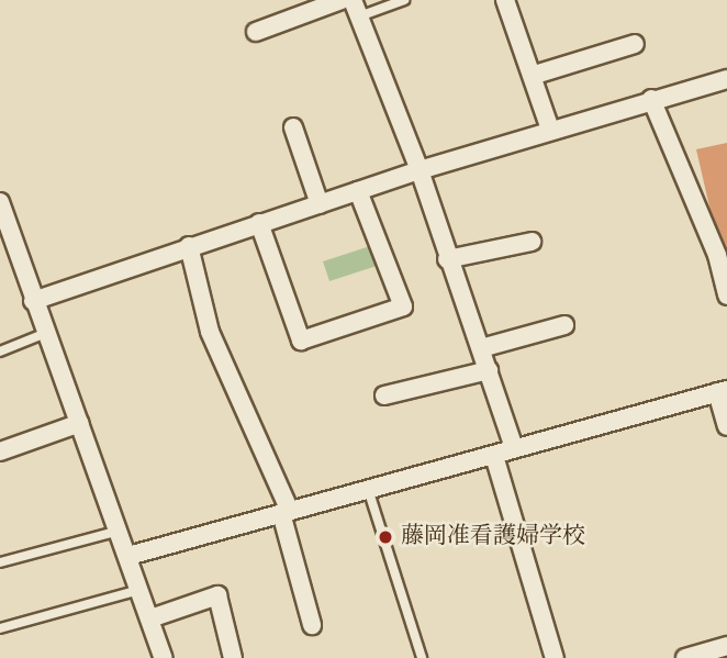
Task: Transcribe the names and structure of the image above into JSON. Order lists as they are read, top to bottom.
{
  "places": ["藤岡准看護婦学校"]
}
